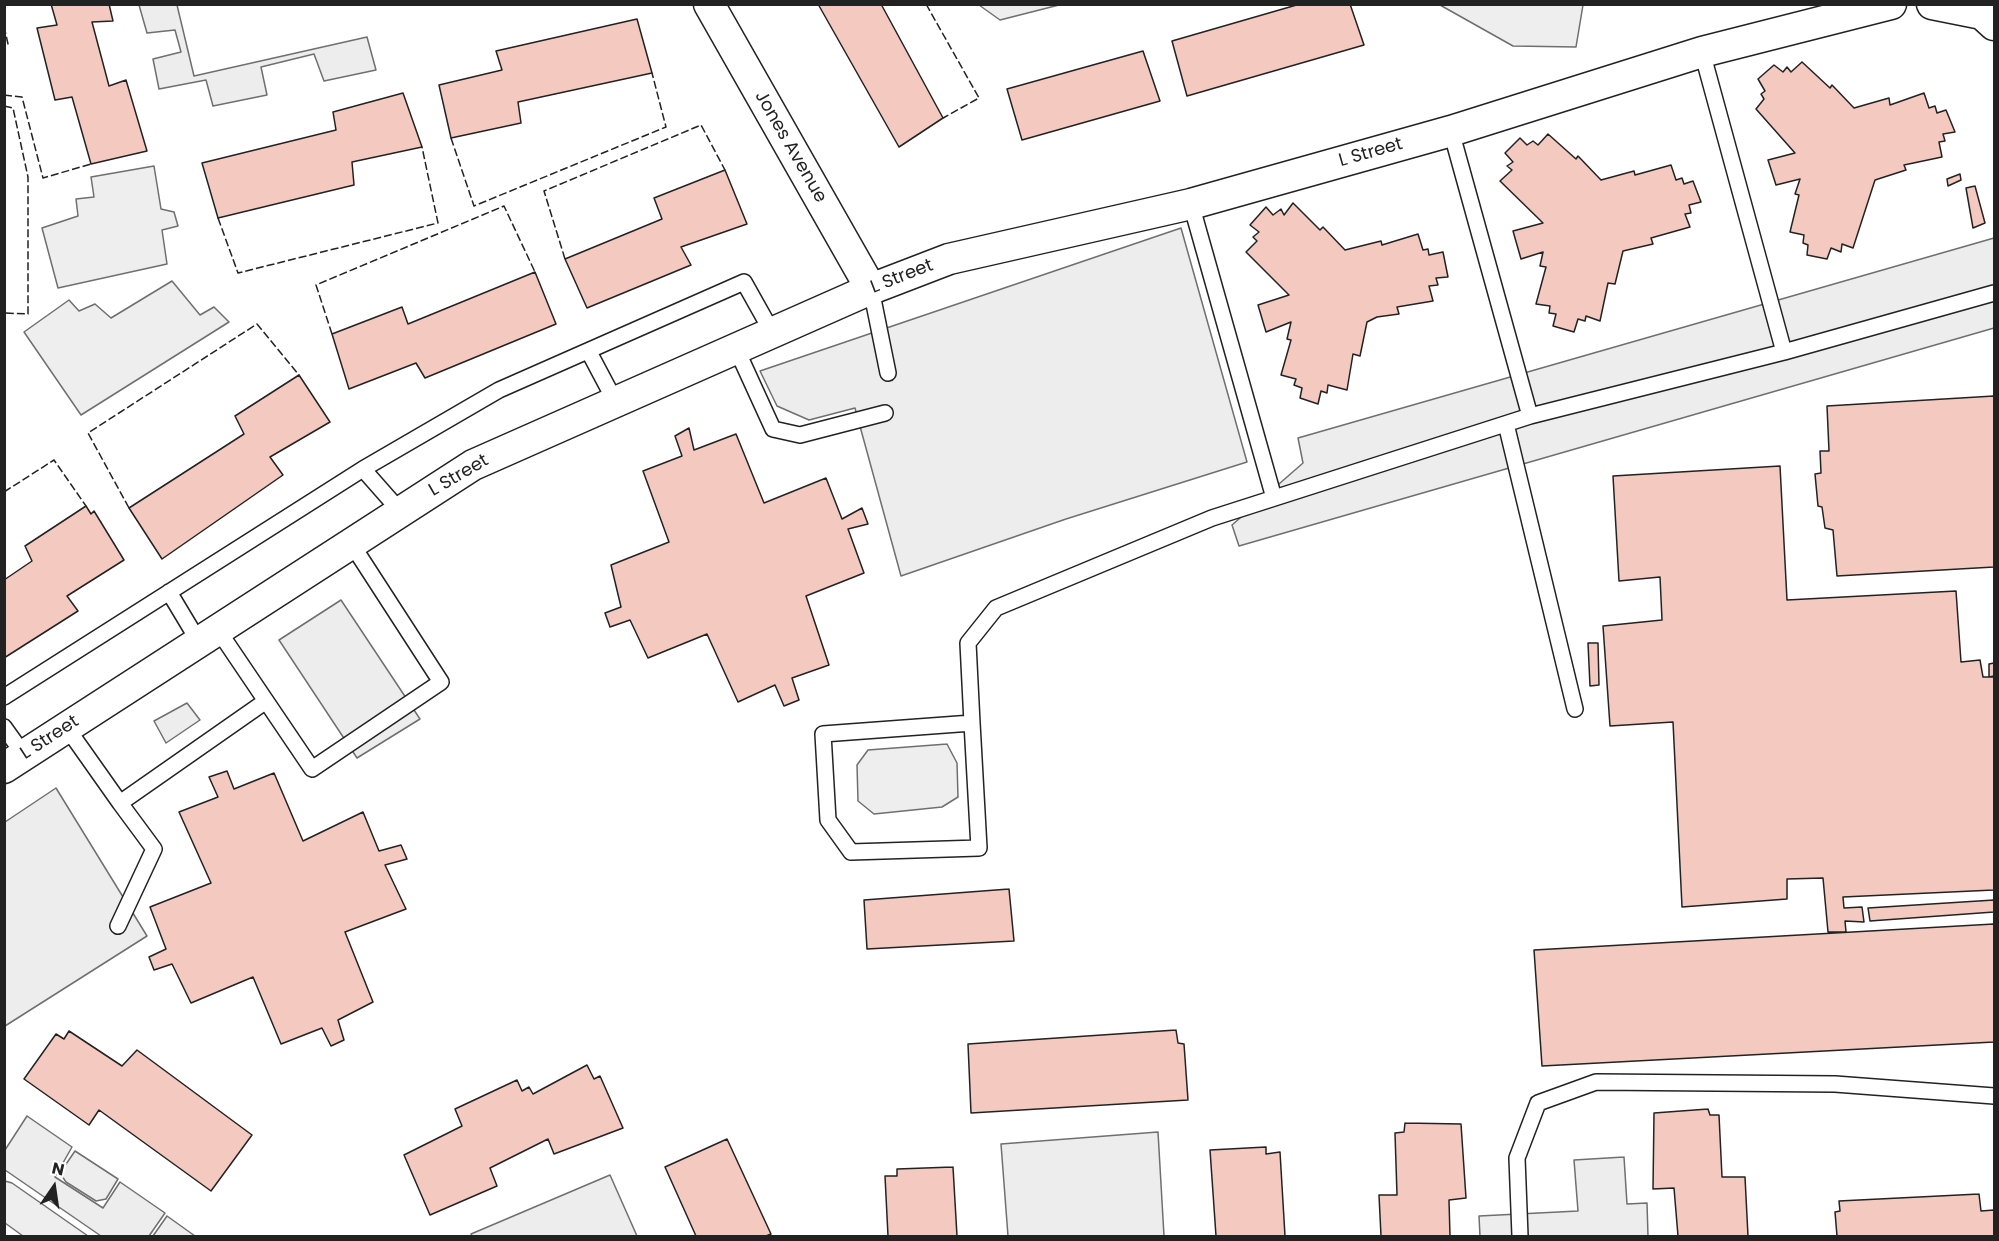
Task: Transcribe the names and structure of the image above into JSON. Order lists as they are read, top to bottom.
{
  "streets": {
    "street": ["Jones Avenue", "L Street"]
  },
  "crossings": [
    ["Jones Avenue", "L Street"]
  ],
  "north": "top"
}
